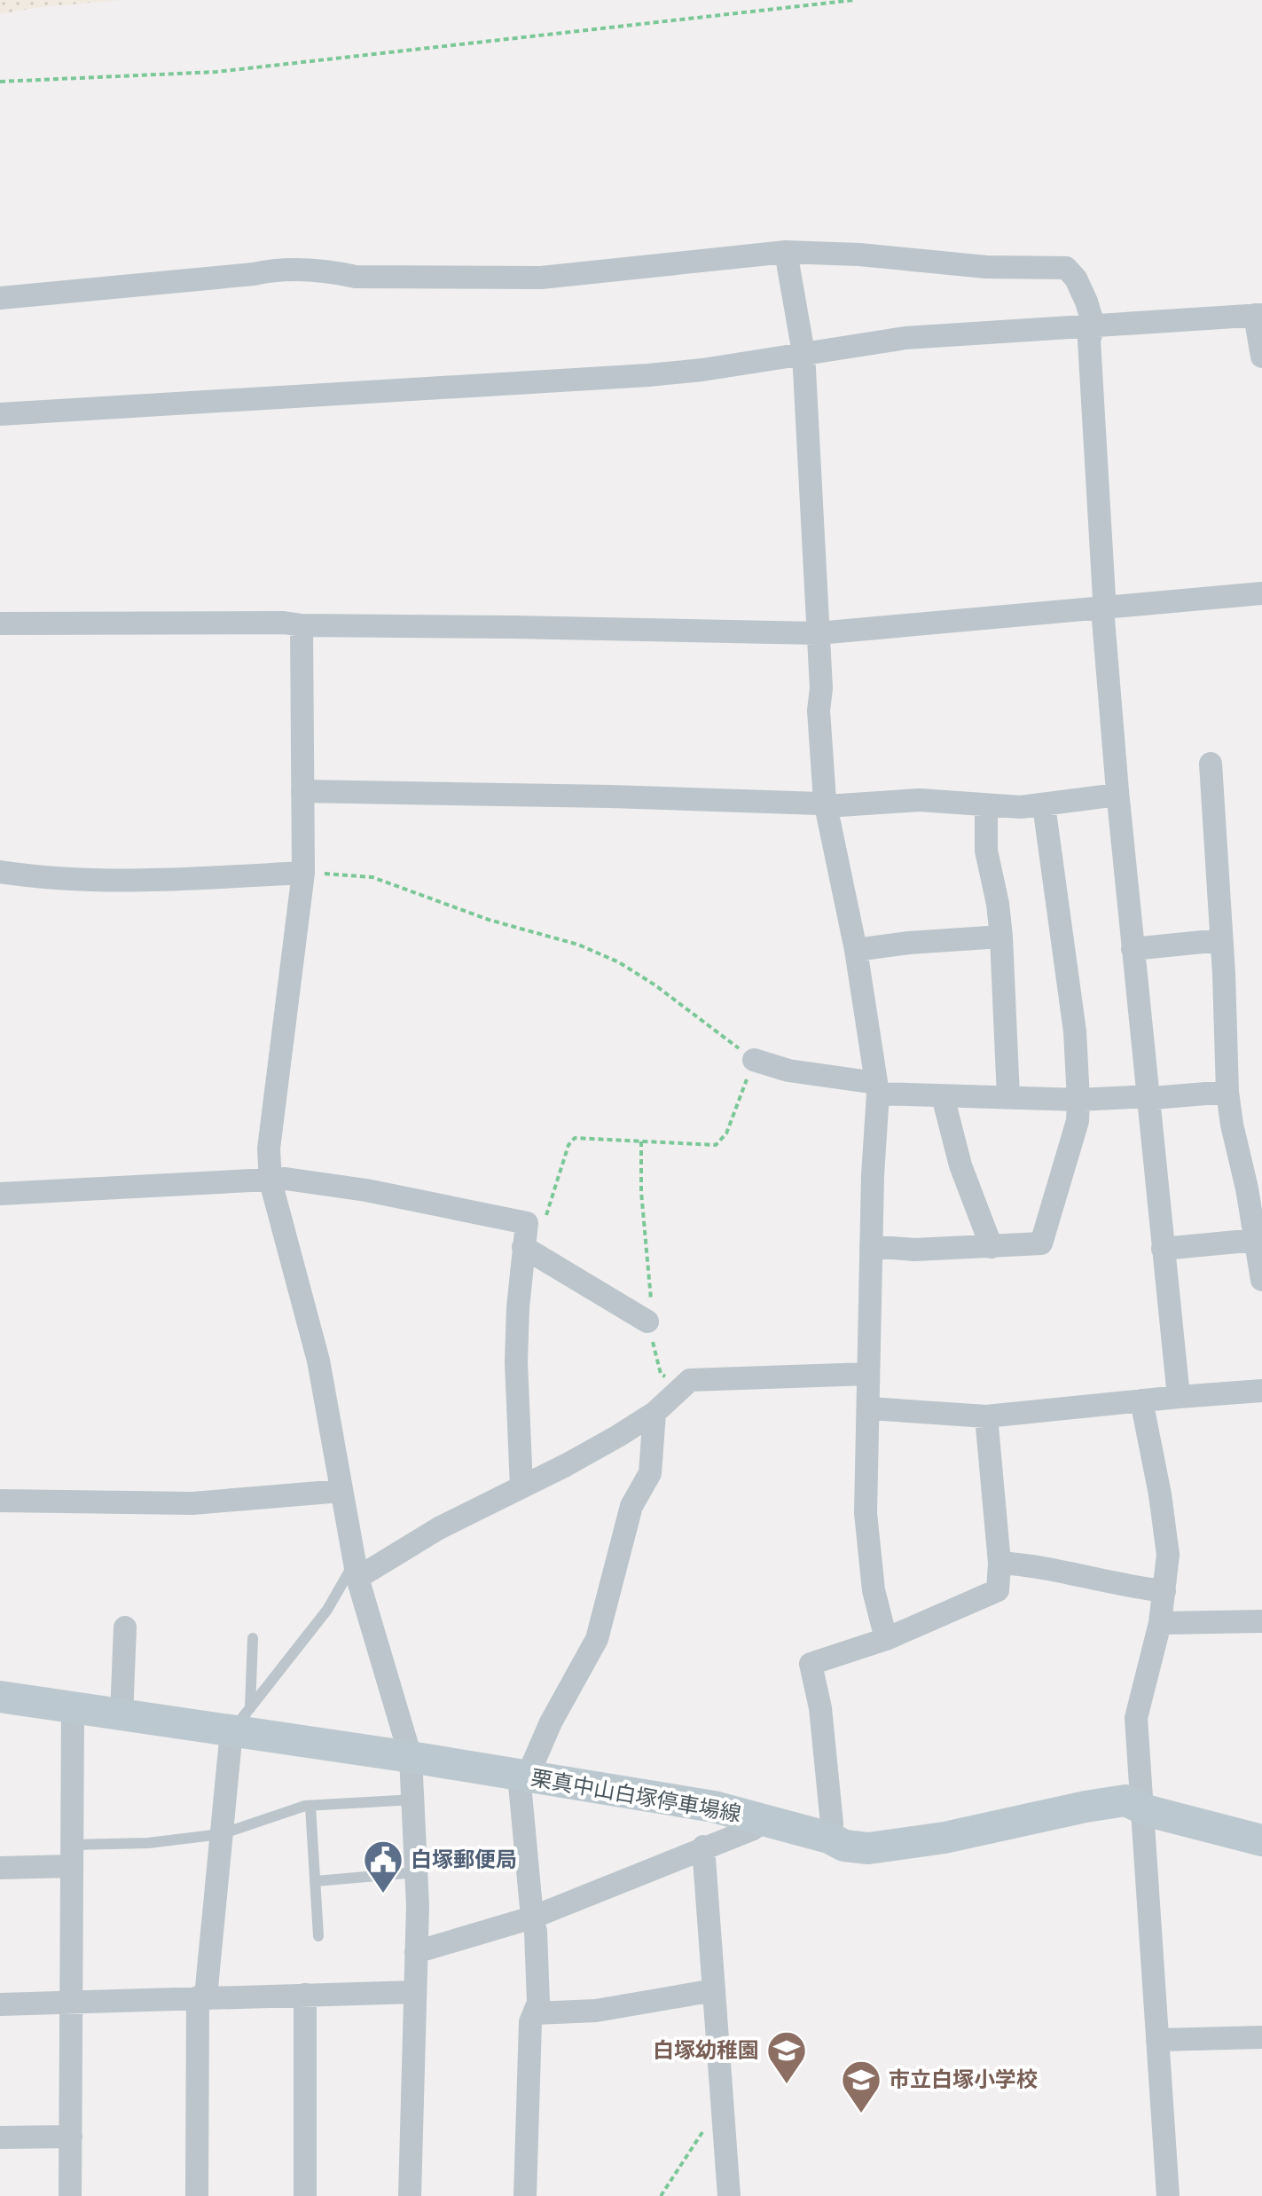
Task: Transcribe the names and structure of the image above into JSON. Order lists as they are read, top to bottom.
{
  "streets": {
    "main road": ["栗真中山白塚停車場線"]
  },
  "places": {
    "public building": ["白塚郵便局"],
    "school or university": ["白塚幼稚園", "市立白塚小学校"]
  }
}
